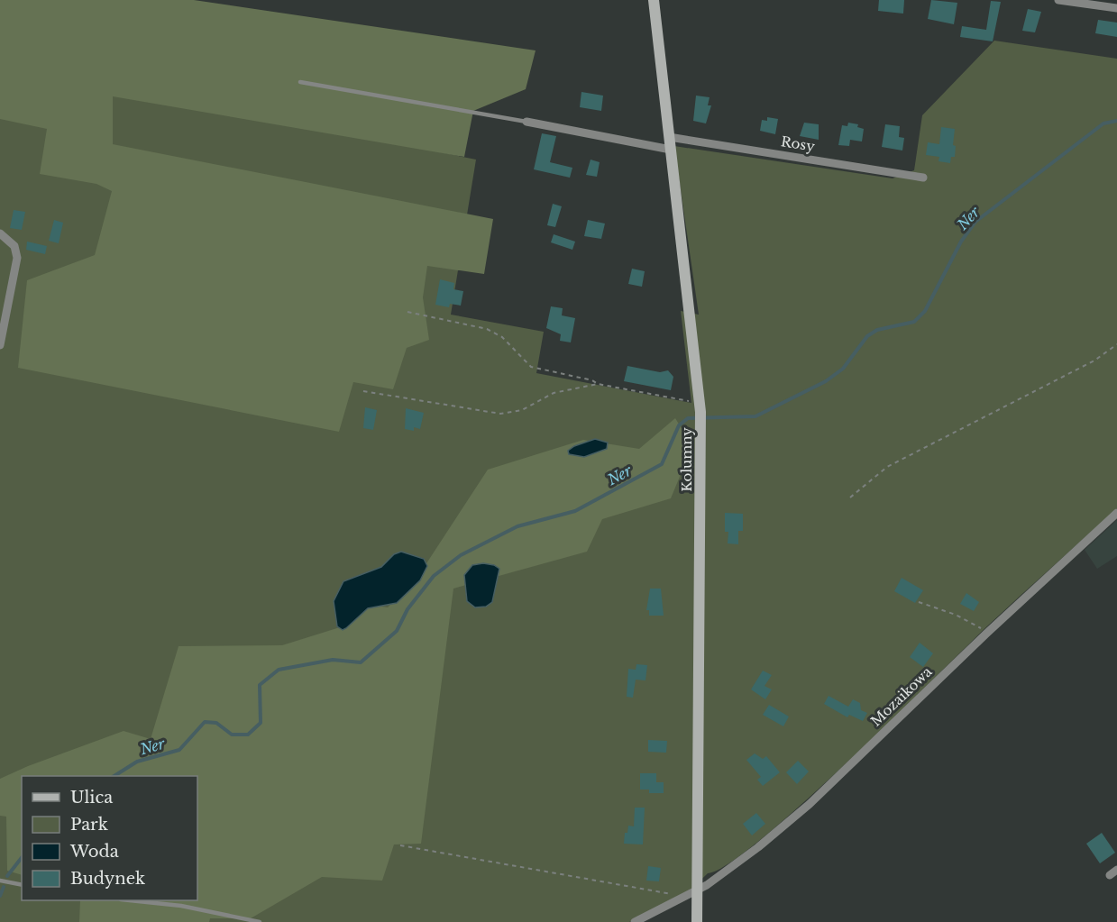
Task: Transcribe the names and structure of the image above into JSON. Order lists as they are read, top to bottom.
{
  "streets": {
    "street": ["Rosy", "Kolumny", "Mozaikowa"]
  },
  "crossings": [
    ["Rosy", "Kolumny"],
    ["Kolumny", "Mozaikowa"]
  ],
  "water": ["Ner"],
  "legend": [
    "Ulica",
    "Park",
    "Woda",
    "Budynek"
  ]
}
